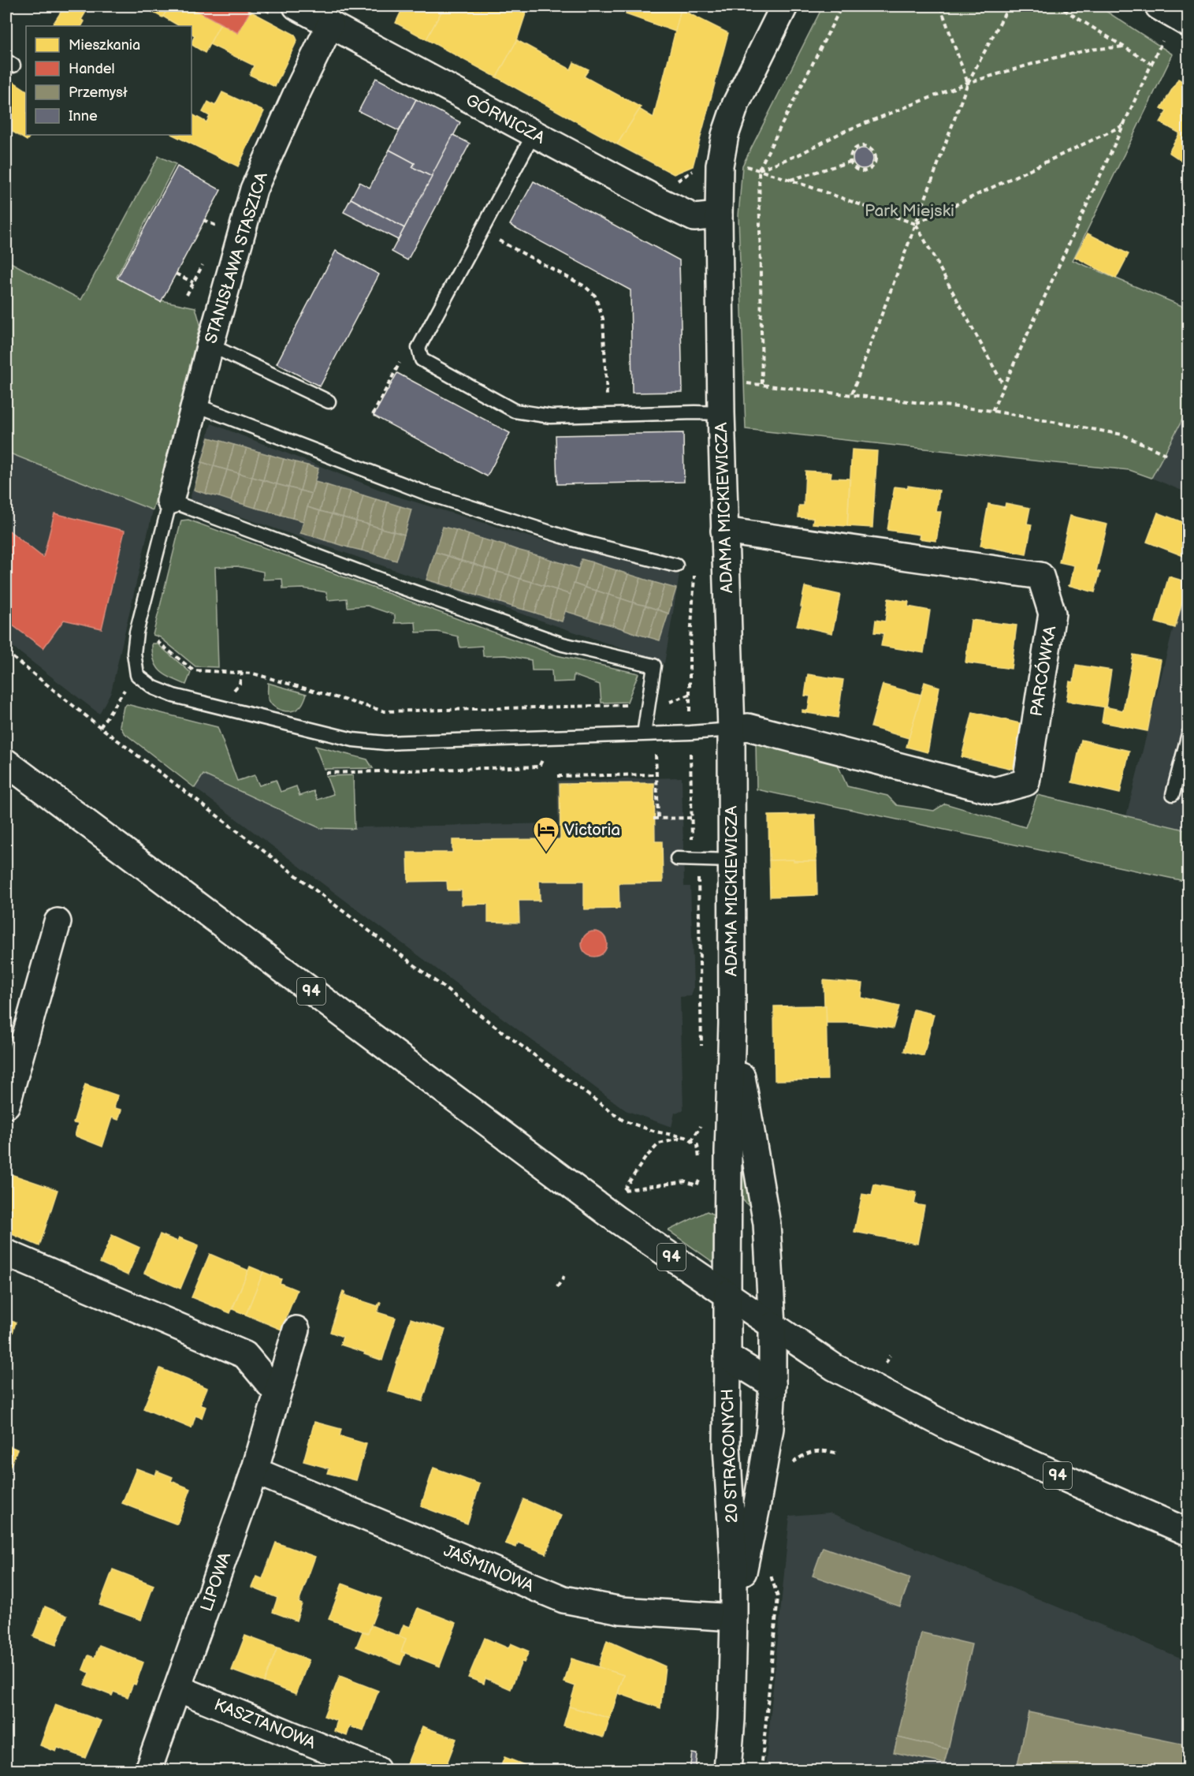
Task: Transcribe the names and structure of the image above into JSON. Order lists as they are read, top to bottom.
{
  "streets": {
    "street": [
      "GÓRNICZA",
      "STANISŁAWA STASZICA",
      "ADAMA MICKIEWICZA",
      "PARCÓWKA",
      "94",
      "20 STRACONYCH",
      "JAŚMINOWA",
      "LIPOWA",
      "KASZTANOWA"
    ]
  },
  "crossings": [
    ["GÓRNICZA", "STANISŁAWA STASZICA"],
    ["GÓRNICZA", "ADAMA MICKIEWICZA"],
    ["ADAMA MICKIEWICZA", "PARCÓWKA"],
    ["ADAMA MICKIEWICZA", "94"],
    ["ADAMA MICKIEWICZA", "20 STRACONYCH"],
    ["94", "20 STRACONYCH"],
    ["20 STRACONYCH", "JAŚMINOWA"],
    ["JAŚMINOWA", "LIPOWA"],
    ["LIPOWA", "KASZTANOWA"]
  ],
  "parks": ["Park Miejski"],
  "places": {
    "hotel": ["Victoria"]
  },
  "legend": [
    "Mieszkania",
    "Handel",
    "Przemysł",
    "Inne"
  ]
}
